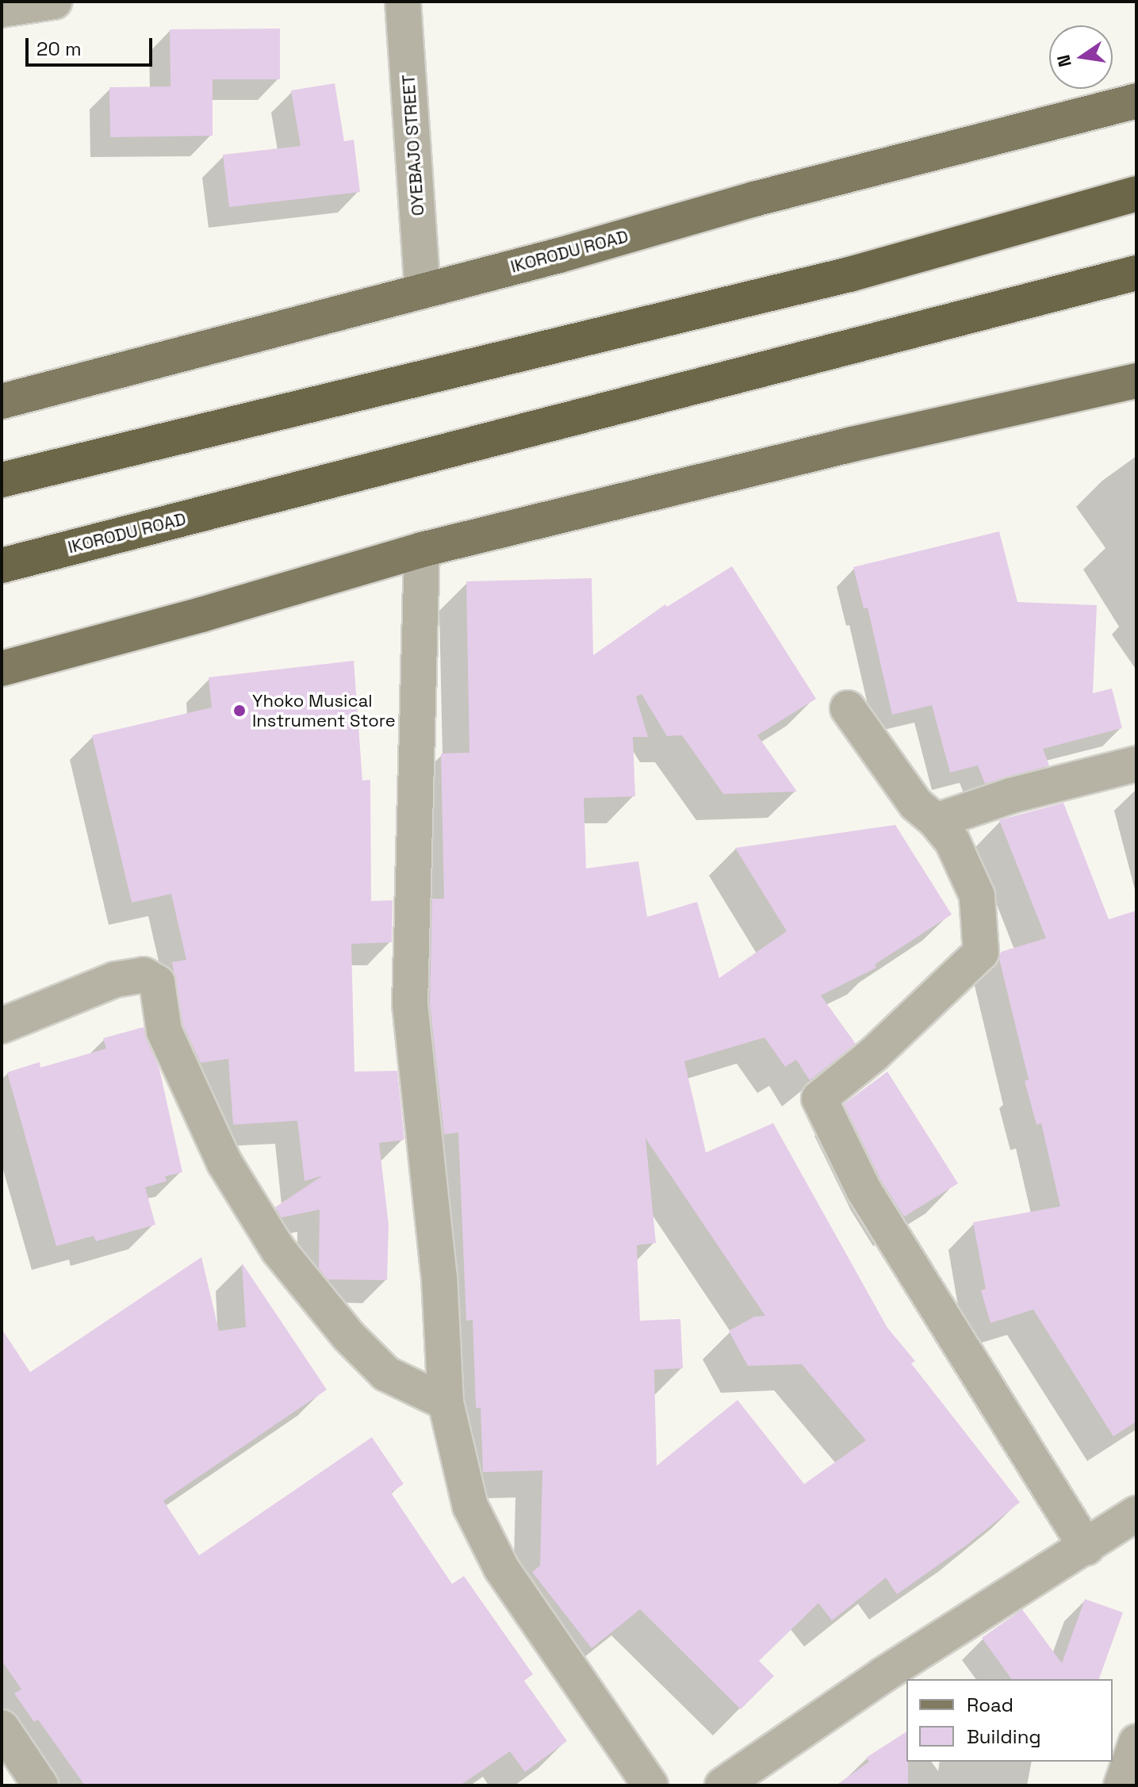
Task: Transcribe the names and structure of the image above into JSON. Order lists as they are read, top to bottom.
{
  "streets": {
    "highway": ["IKORODU ROAD"],
    "street": ["OYEBAJO STREET"]
  },
  "crossings": [
    ["OYEBAJO STREET", "IKORODU ROAD"]
  ],
  "places": ["Yhoko Musical Instrument Store"],
  "legend": ["Road", "Building"],
  "scale_bar": "20 m",
  "north": "left"
}
